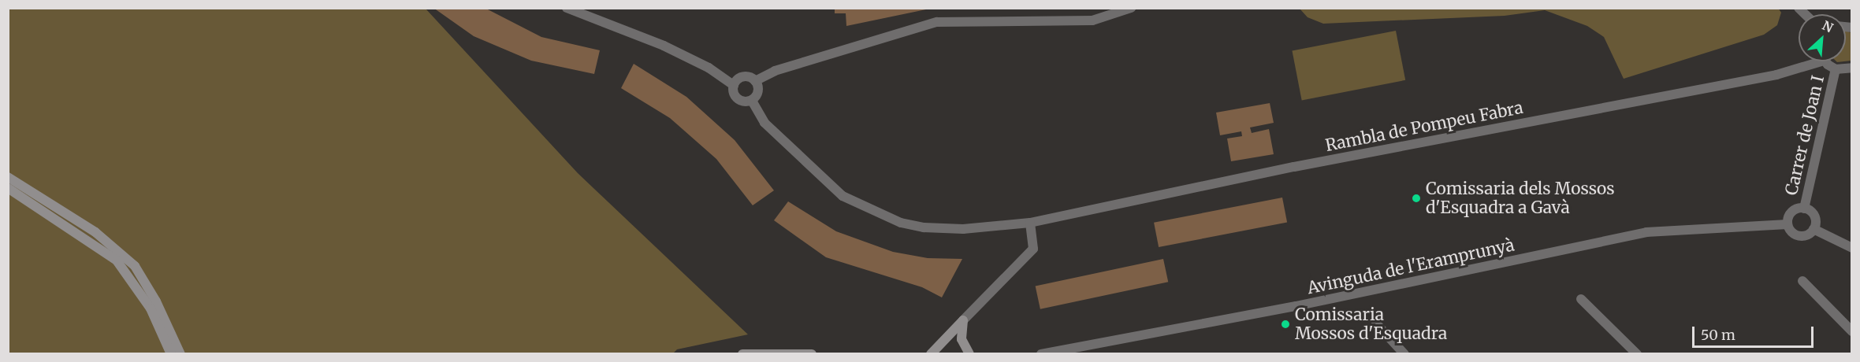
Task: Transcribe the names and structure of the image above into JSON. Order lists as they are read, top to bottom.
{
  "streets": {
    "street": ["Rambla de Pompeu Fabra", "Carrer de Joan I", "Avinguda de l'Eramprunyà"]
  },
  "crossings": [
    ["Carrer de Joan I", "Avinguda de l'Eramprunyà"]
  ],
  "places": ["Comissaria dels Mossos d'Esquadra a Gavà", "Comissaria Mossos d'Esquadra"],
  "scale_bar": "50 m",
  "north": "top right"
}
